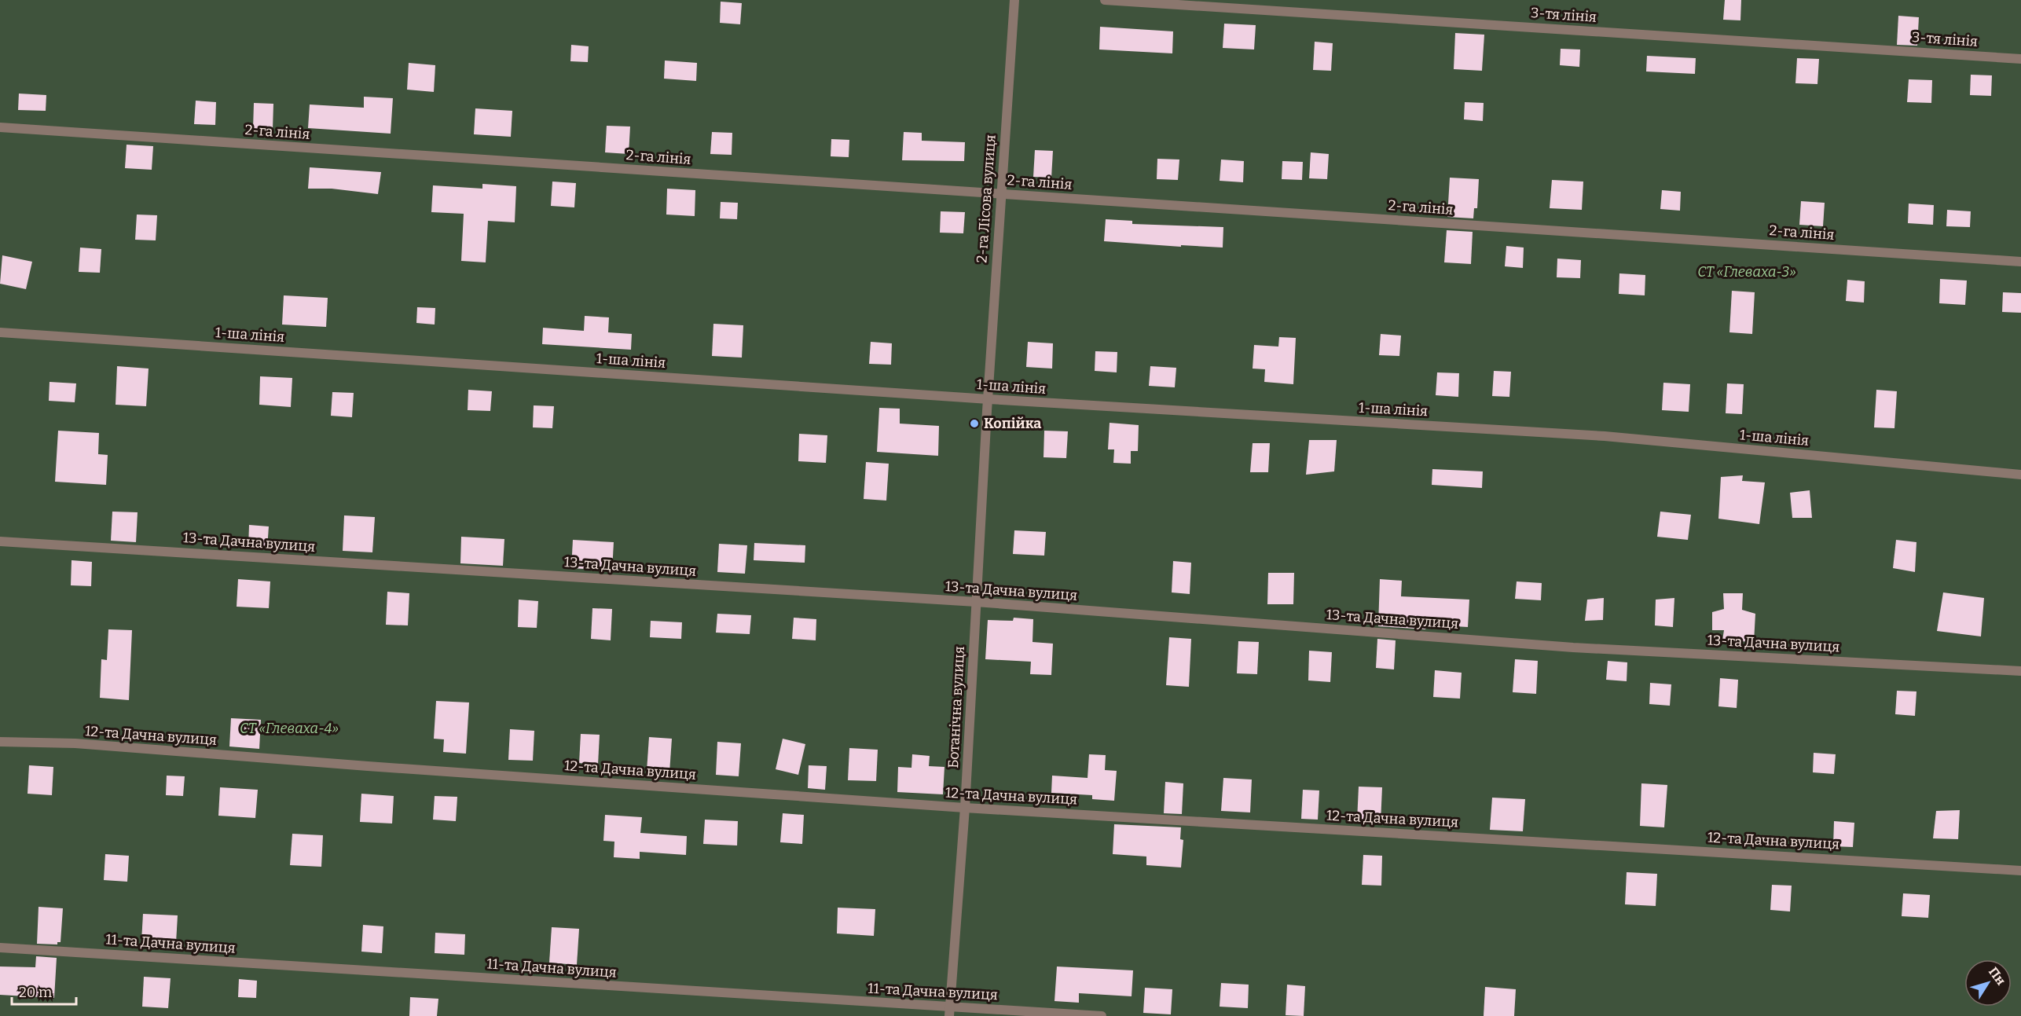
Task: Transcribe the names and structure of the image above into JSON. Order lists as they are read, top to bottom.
{
  "streets": {
    "street": [
      "3-тя лінія",
      "2-га лінія",
      "2-га Лісова вулиця",
      "1-ша лінія",
      "13-та Дачна вулиця",
      "Ботанічна вулиця",
      "12-та Дачна вулиця",
      "11-та Дачна вулиця"
    ]
  },
  "crossings": [
    ["2-га лінія", "2-га Лісова вулиця"],
    ["2-га Лісова вулиця", "1-ша лінія"],
    ["2-га Лісова вулиця", "Ботанічна вулиця"],
    ["1-ша лінія", "Ботанічна вулиця"],
    ["13-та Дачна вулиця", "Ботанічна вулиця"],
    ["Ботанічна вулиця", "12-та Дачна вулиця"],
    ["Ботанічна вулиця", "11-та Дачна вулиця"]
  ],
  "parks": ["СТ «Глеваха-3»", "СТ «Глеваха-4»"],
  "places": ["Копійка"],
  "scale_bar": "20 m",
  "north": "top right"
}
